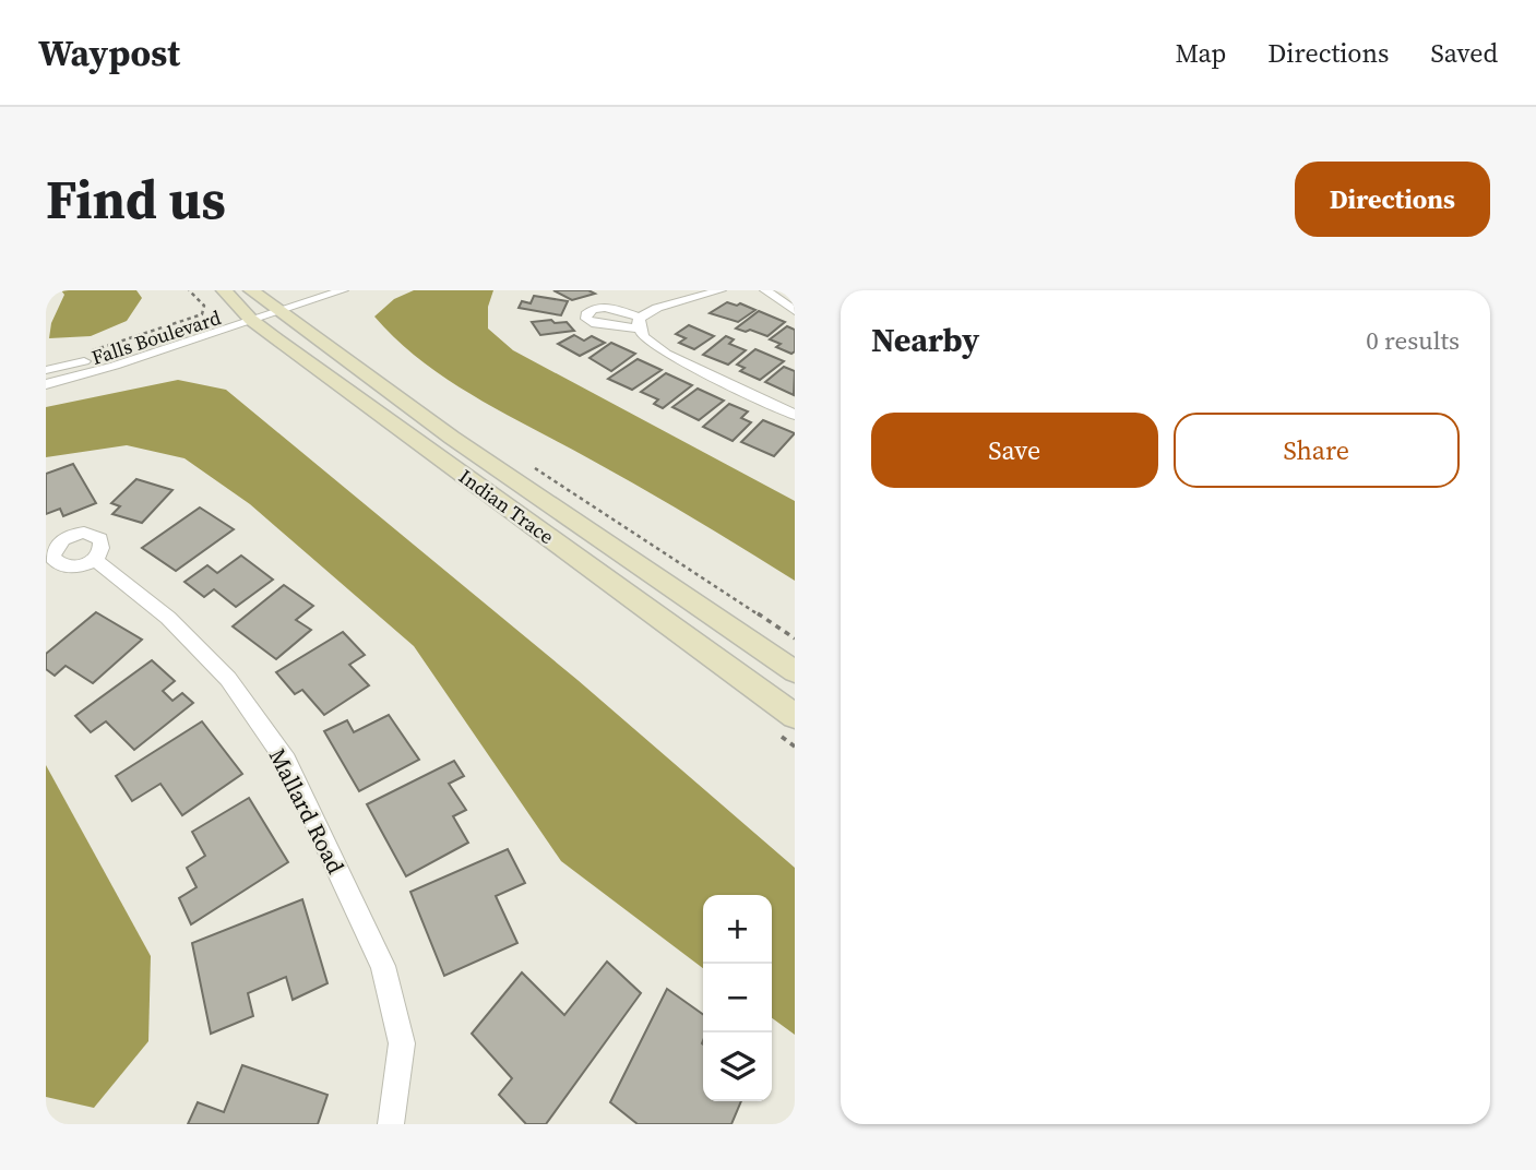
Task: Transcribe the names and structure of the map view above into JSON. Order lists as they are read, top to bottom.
{
  "streets": {
    "main road": ["Indian Trace"],
    "street": ["Falls Boulevard", "Mallard Road"]
  },
  "crossings": [
    ["Falls Boulevard", "Indian Trace"]
  ],
  "page": {
    "header": "Waypost",
    "nav": ["Map", "Directions", "Saved"],
    "buttons": [
      "Directions",
      ["Save", "Share"]
    ],
    "title": "Find us",
    "heading": ["Nearby", "0 results"],
    "map_buttons": ["+", "−"]
  }
}
